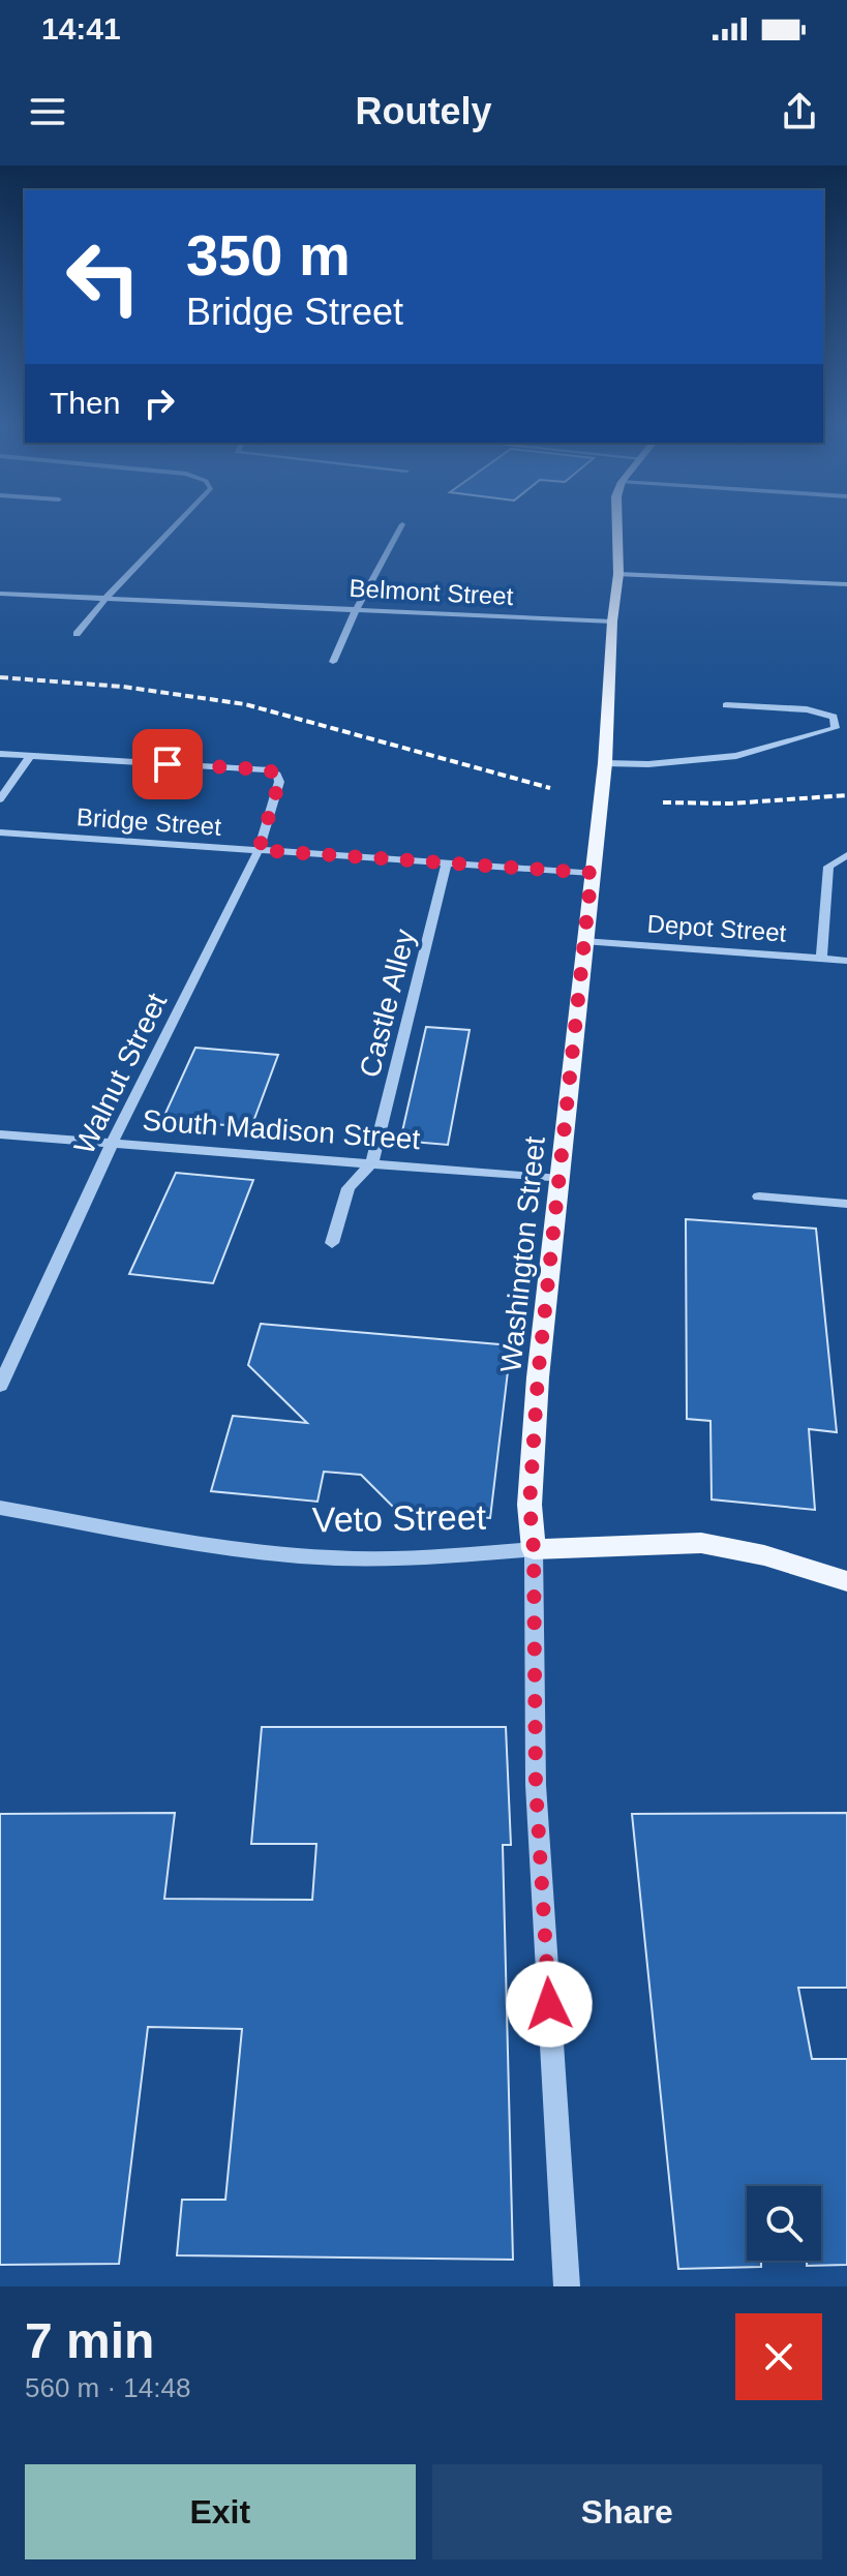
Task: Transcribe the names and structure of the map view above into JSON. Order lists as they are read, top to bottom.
{
  "streets": {
    "main road": ["Washington Street", "Veto Street"],
    "street": [
      "Belmont Street",
      "Bridge Street",
      "Depot Street",
      "Castle Alley",
      "Walnut Street",
      "South Madison Street"
    ]
  },
  "crossings": [
    ["Belmont Street", "Washington Street"],
    ["Bridge Street", "Castle Alley"],
    ["Bridge Street", "Walnut Street"],
    ["Bridge Street", "Washington Street"],
    ["Depot Street", "Washington Street"],
    ["Castle Alley", "South Madison Street"],
    ["Walnut Street", "South Madison Street"],
    ["South Madison Street", "Washington Street"],
    ["Washington Street", "Veto Street"]
  ],
  "page": {
    "status": "14:41",
    "header": "Routely",
    "turn": ["350 m", "Bridge Street"],
    "then": "Then",
    "heading": ["7 min", "560 m · 14:48"],
    "buttons": ["Exit", "Share"]
  }
}
